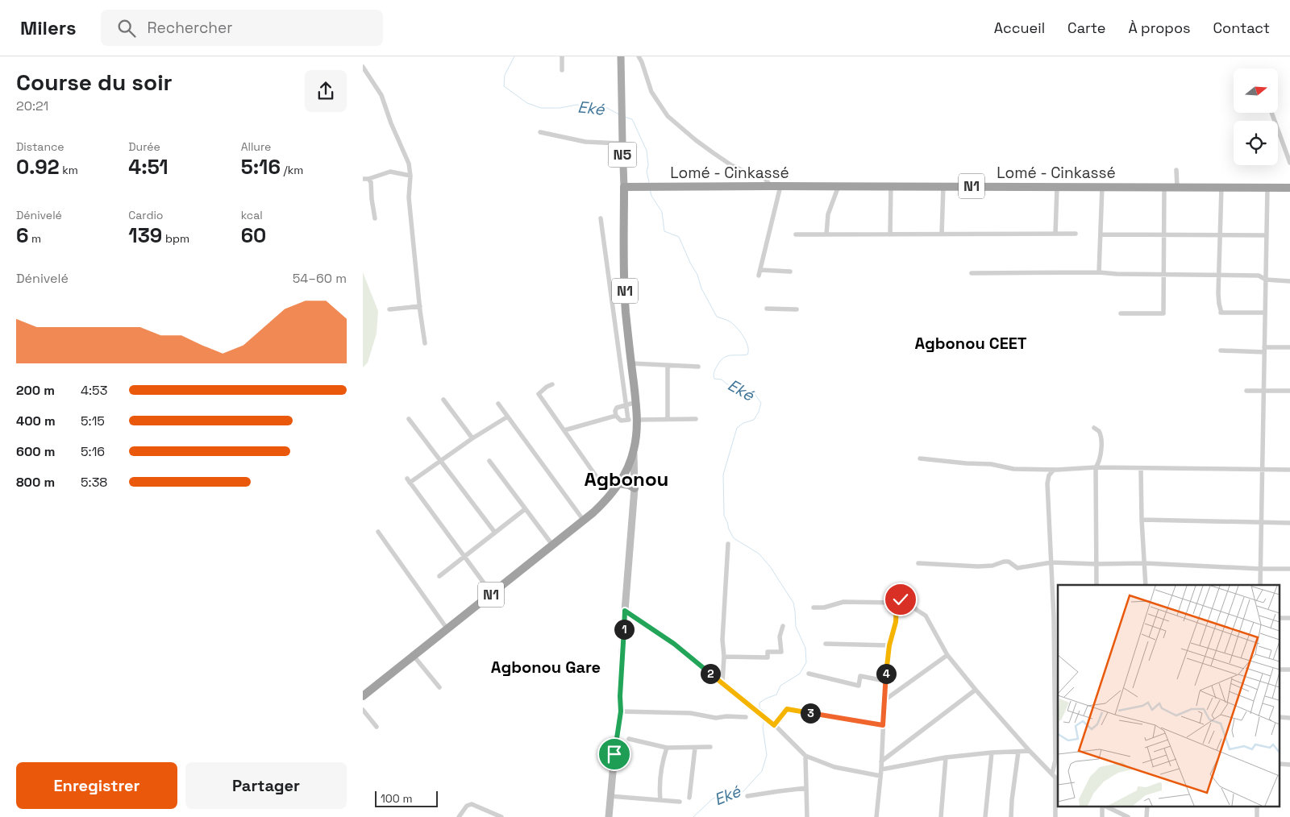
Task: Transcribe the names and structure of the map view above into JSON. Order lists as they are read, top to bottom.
{
  "streets": {
    "highway": ["Lomé - Cinkassé", "N1"],
    "main road": ["N5"]
  },
  "crossings": [
    ["N5", "Lomé - Cinkassé"],
    ["N5", "N1"],
    ["Lomé - Cinkassé", "N1"]
  ],
  "districts": ["Agbonou CEET", "Agbonou", "Agbonou Gare"],
  "water": ["Eké"],
  "scale_bar": "100 m",
  "north": "right",
  "page": {
    "header": "Milers",
    "search": "Rechercher",
    "nav": [
      "Accueil",
      "Carte",
      "À propos",
      "Contact"
    ],
    "heading": ["Course du soir", "20:21"],
    "stats": [
      ["Distance", "0.92 km"],
      ["Durée", "4:51"],
      ["Allure", "5:16 /km"],
      ["Dénivelé", "6 m"],
      ["Cardio", "139 bpm"],
      ["kcal", "60"]
    ],
    "chart": ["Dénivelé", "54–60 m"],
    "list": [
      {
        "name": "200 m",
        "note": "4:53"
      },
      {
        "name": "400 m",
        "note": "5:15"
      },
      {
        "name": "600 m",
        "note": "5:16"
      },
      {
        "name": "800 m",
        "note": "5:38"
      }
    ],
    "pins": [
      "1",
      "2",
      "4",
      "3"
    ],
    "buttons": ["Enregistrer", "Partager"],
    "scale": "100 m"
  }
}
